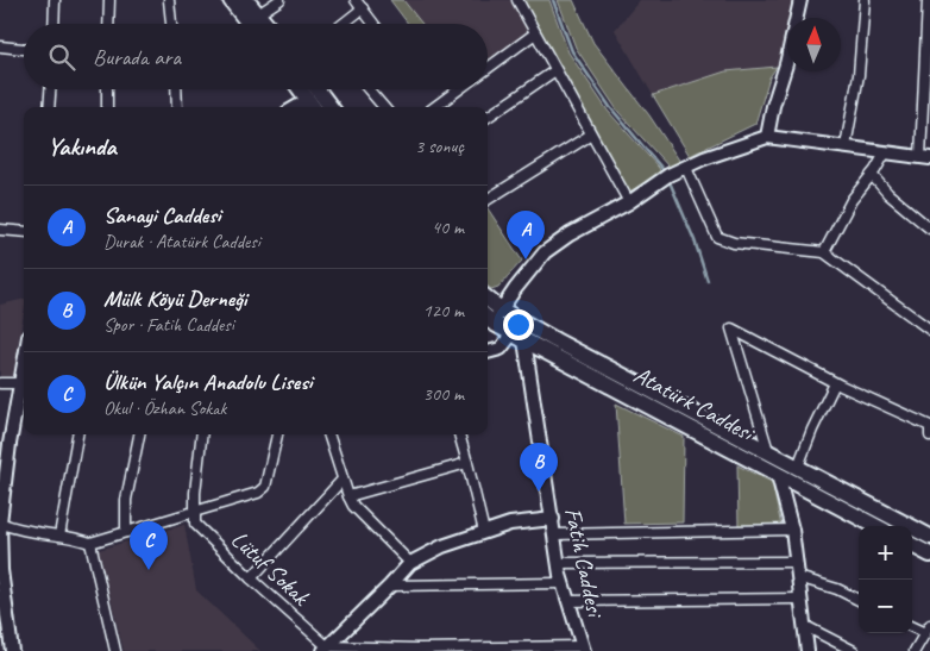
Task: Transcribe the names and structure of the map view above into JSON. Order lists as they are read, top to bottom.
{
  "streets": {
    "main road": ["Atatürk Caddesi"],
    "street": ["Fatih Caddesi", "Lütuf Sokak"]
  },
  "crossings": [
    ["Atatürk Caddesi", "Fatih Caddesi"]
  ],
  "north": "top",
  "page": {
    "search": "Burada ara",
    "heading": ["Yakında", "3 sonuç"],
    "list": [
      {
        "mark": "A",
        "name": "Sanayi Caddesi",
        "note": "Durak · Atatürk Caddesi",
        "value": "40 m"
      },
      {
        "mark": "B",
        "name": "Mülk Köyü Derneği",
        "note": "Spor · Fatih Caddesi",
        "value": "120 m"
      },
      {
        "mark": "C",
        "name": "Ülkün Yalçın Anadolu Lisesi",
        "note": "Okul · Özhan Sokak",
        "value": "300 m"
      }
    ],
    "pins": ["A", "B", "C"],
    "map_buttons": ["+", "−"]
  }
}
